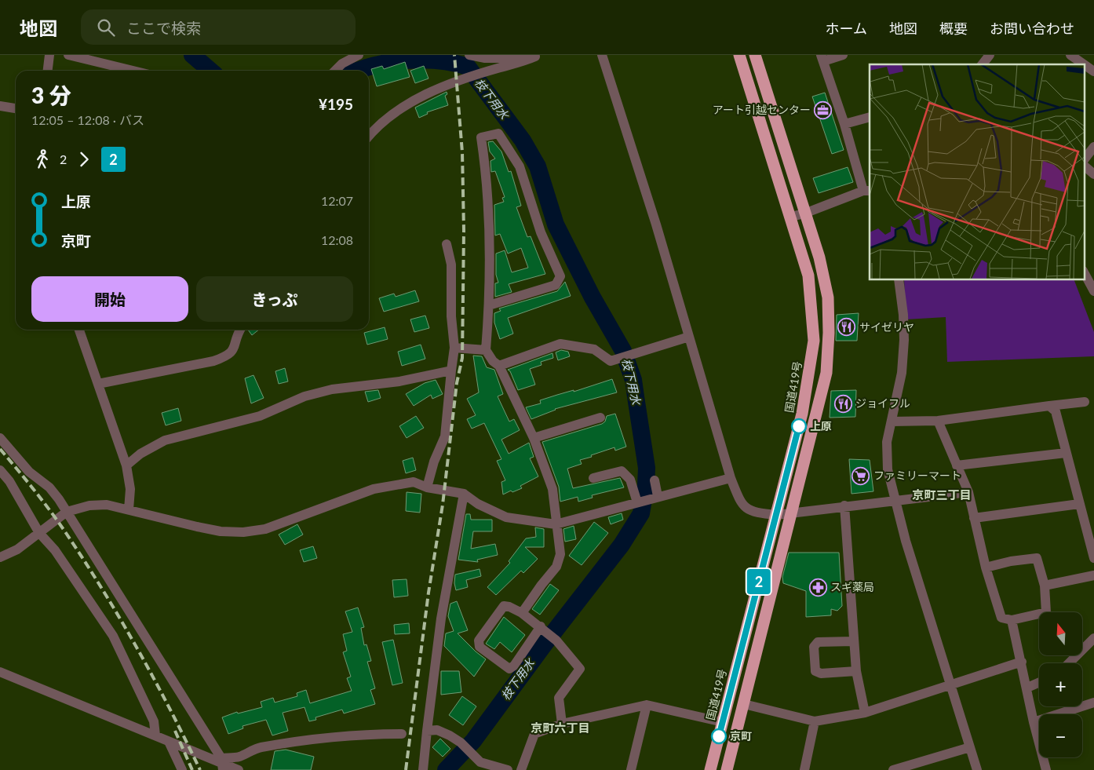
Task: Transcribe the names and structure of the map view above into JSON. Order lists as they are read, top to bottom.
{
  "streets": {
    "highway": ["国道419号"]
  },
  "districts": ["京町三丁目", "京町六丁目"],
  "water": ["枝下用水"],
  "places": {
    "office": ["アート引越センター"],
    "restaurant": ["サイゼリヤ", "ジョイフル"],
    "other": ["上原", "京町"],
    "supermarket": ["ファミリーマート"],
    "pharmacy": ["スギ薬局"]
  },
  "lines": ["bus line 2"],
  "north": "top",
  "page": {
    "header": "地図",
    "search": "ここで検索",
    "nav": [
      "ホーム",
      "地図",
      "概要",
      "お問い合わせ"
    ],
    "on_map": "2",
    "heading": ["3 分", "12:05 – 12:08 · バス", "¥195"],
    "legs": ["2", "2"],
    "list": [
      {
        "name": "上原",
        "value": "12:07"
      },
      {
        "name": "京町",
        "value": "12:08"
      }
    ],
    "buttons": ["開始", "きっぷ"],
    "map_buttons": ["+", "−"]
  }
}
